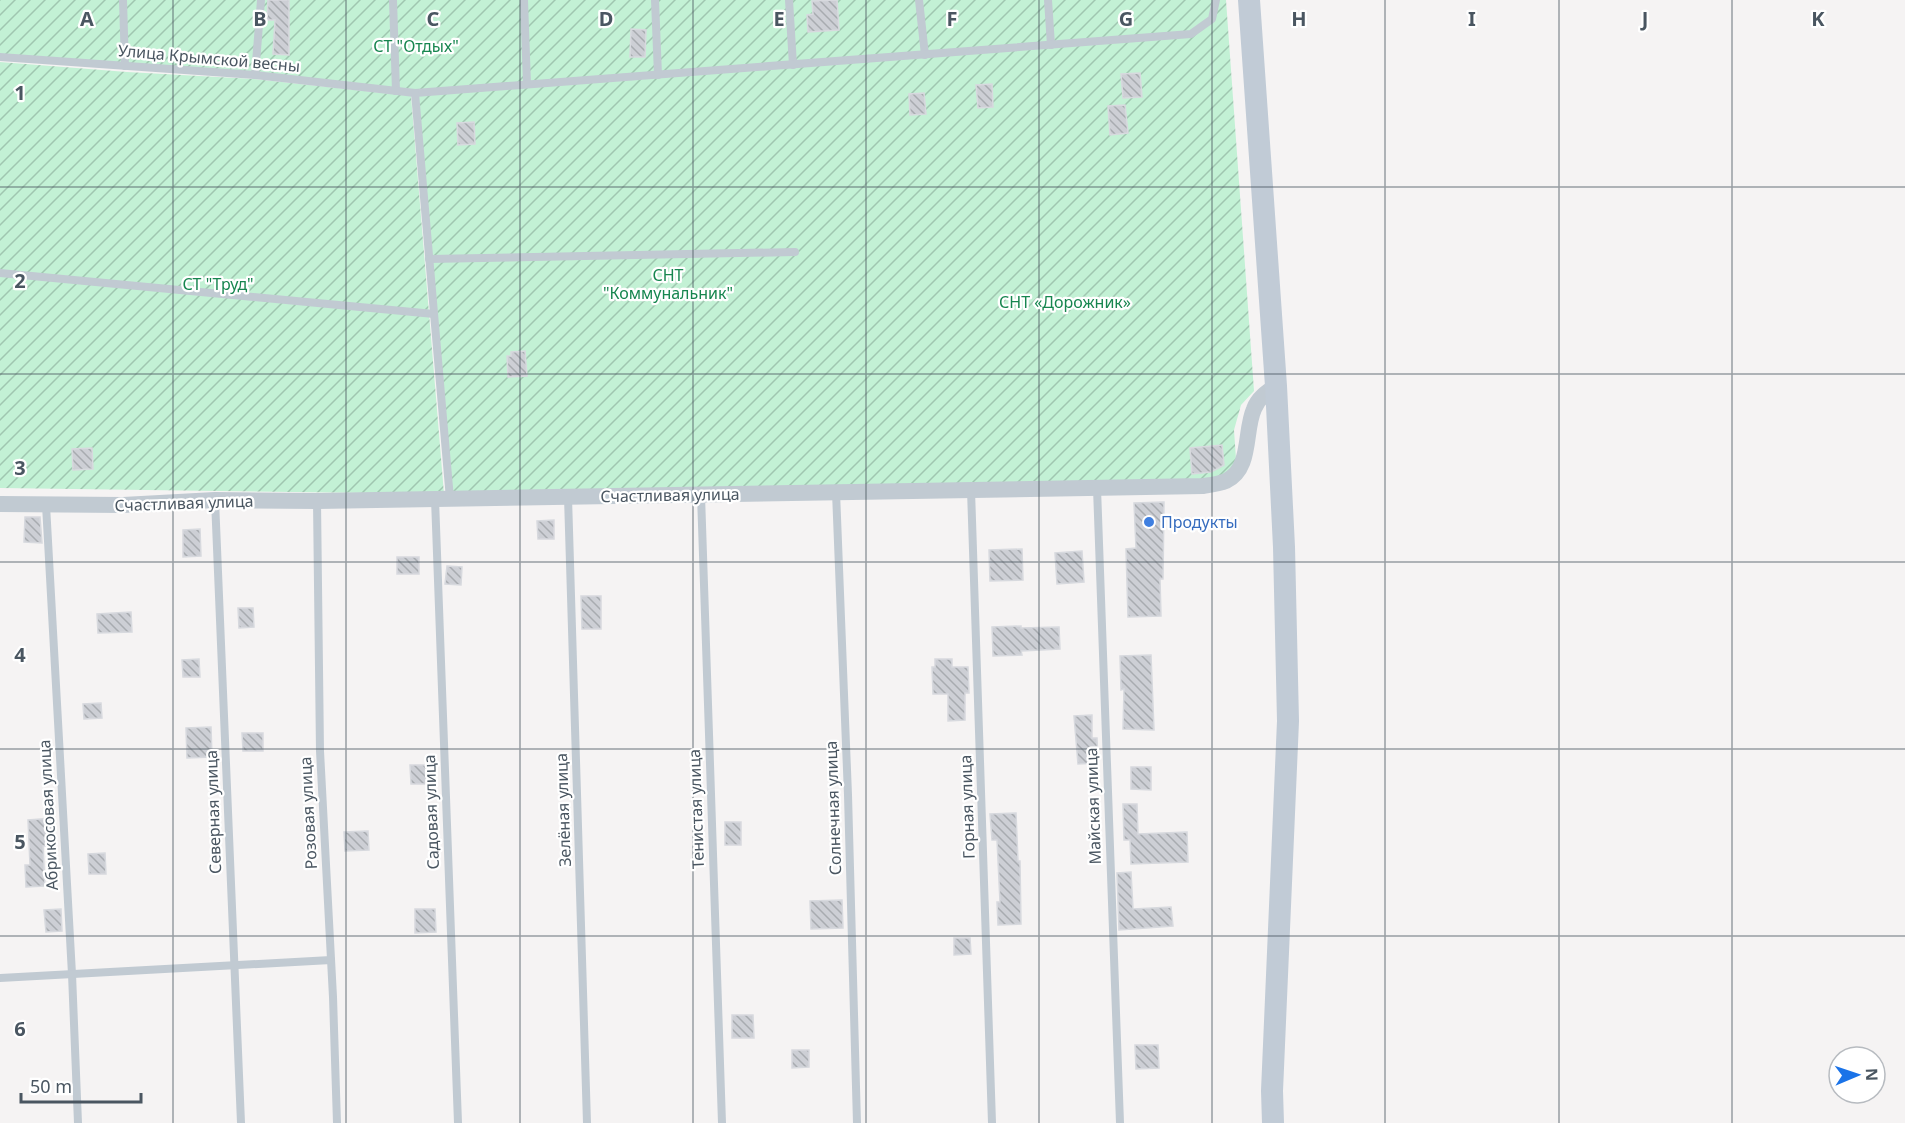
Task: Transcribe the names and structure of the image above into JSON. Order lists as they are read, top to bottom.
{
  "streets": {
    "street": ["Счастливая улица"],
    "lane": [
      "Улица Крымской весны",
      "Майская улица",
      "Горная улица",
      "Солнечная улица",
      "Тенистая улица",
      "Зелёная улица",
      "Северная улица",
      "Садовая улица",
      "Розовая улица",
      "Абрикосовая улица"
    ]
  },
  "crossings": [
    ["Улица Крымской весны", "Садовая улица"],
    ["Счастливая улица", "Майская улица"],
    ["Счастливая улица", "Горная улица"],
    ["Счастливая улица", "Солнечная улица"],
    ["Счастливая улица", "Тенистая улица"],
    ["Счастливая улица", "Зелёная улица"],
    ["Счастливая улица", "Северная улица"],
    ["Счастливая улица", "Садовая улица"],
    ["Счастливая улица", "Розовая улица"],
    ["Счастливая улица", "Абрикосовая улица"]
  ],
  "parks": [
    "СТ \"Отдых\"",
    "СНТ \"Коммунальник\"",
    "СТ \"Труд\"",
    "СНТ «Дорожник»"
  ],
  "places": ["Продукты"],
  "scale_bar": "50 m",
  "north": "right",
  "grid": {
    "columns": [
      "A",
      "B",
      "C",
      "D",
      "E",
      "F",
      "G",
      "H",
      "I",
      "J",
      "K"
    ],
    "rows": [
      "1",
      "2",
      "3",
      "4",
      "5",
      "6"
    ]
  }
}
